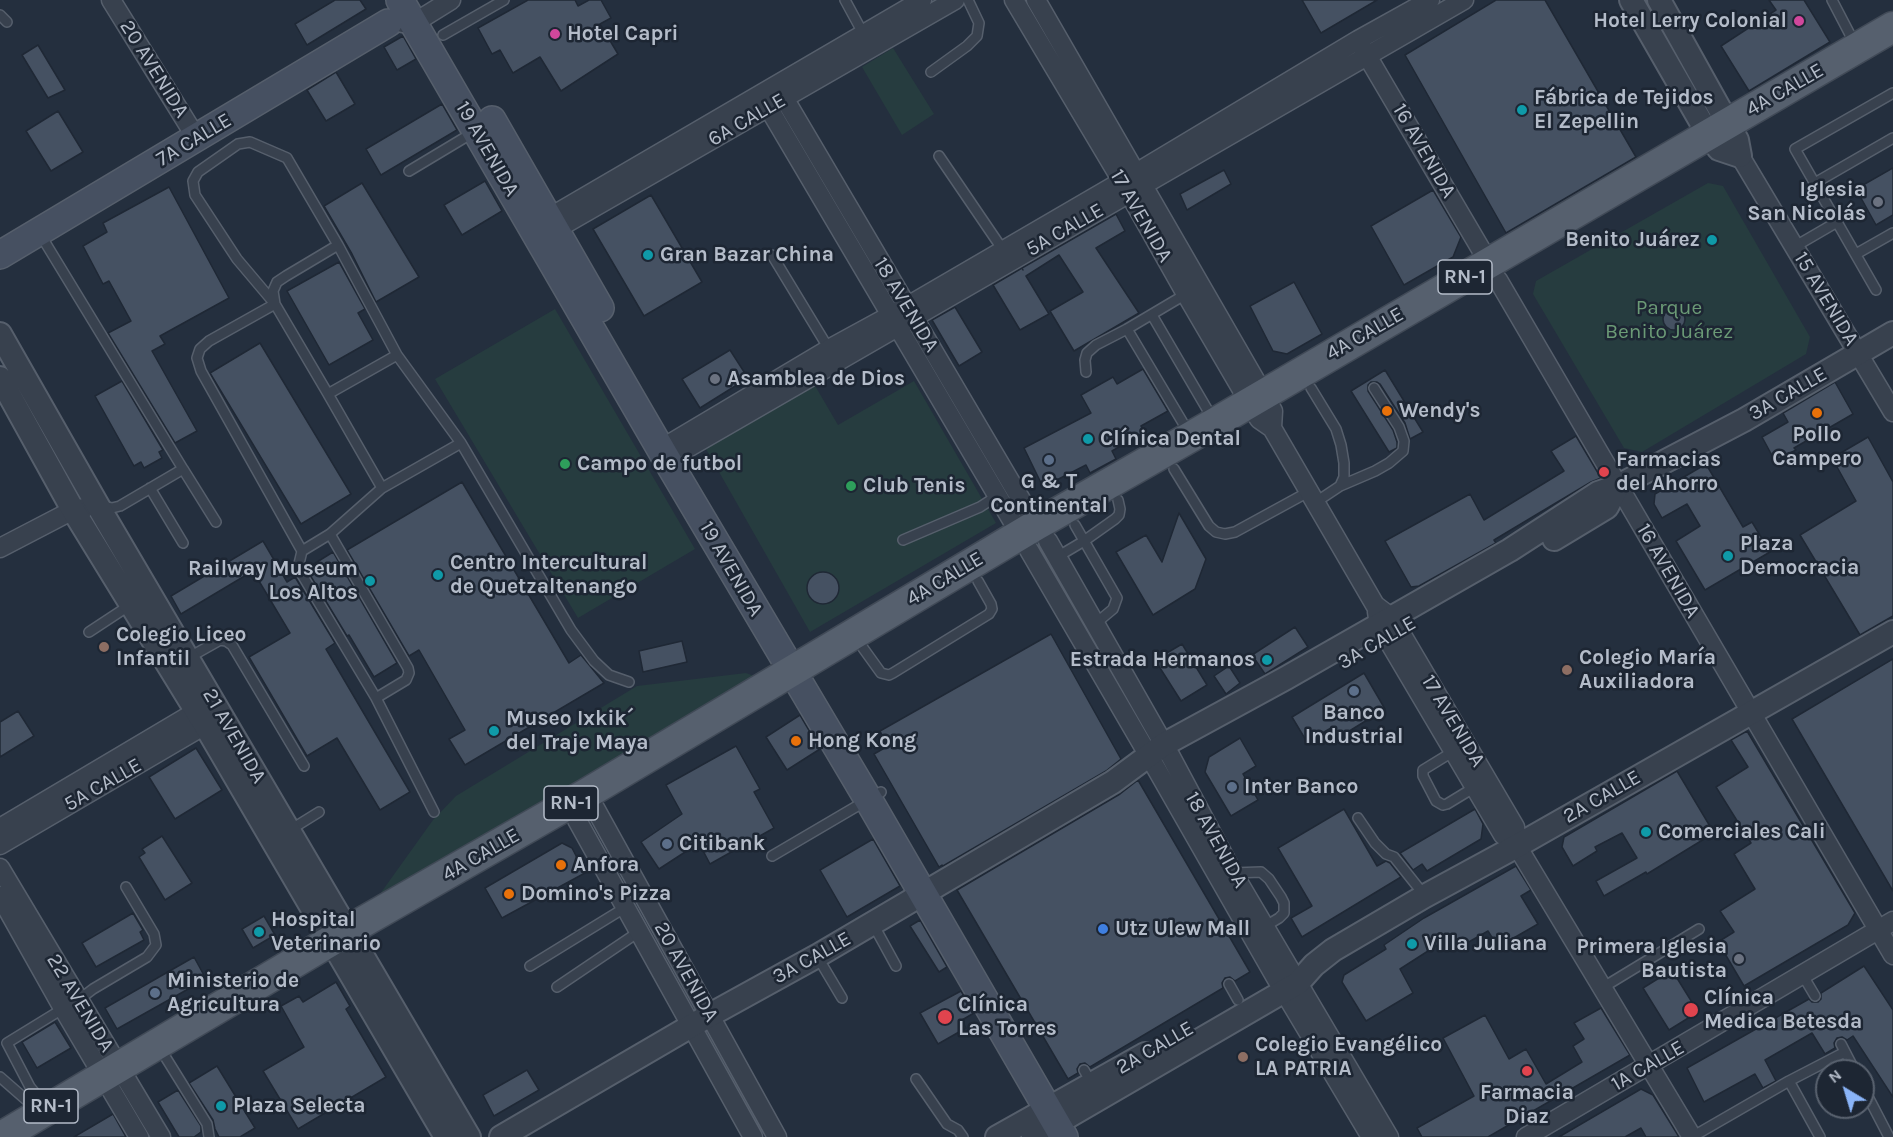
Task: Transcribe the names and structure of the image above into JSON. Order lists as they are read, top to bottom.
{
  "streets": {
    "main road": [
      "4A CALLE",
      "7A CALLE",
      "19 AVENIDA",
      "RN-1"
    ],
    "street": [
      "20 AVENIDA",
      "6A CALLE",
      "16 AVENIDA",
      "17 AVENIDA",
      "5A CALLE",
      "15 AVENIDA",
      "18 AVENIDA",
      "3A CALLE",
      "21 AVENIDA",
      "2A CALLE",
      "22 AVENIDA",
      "1A CALLE"
    ]
  },
  "crossings": [
    ["20 AVENIDA", "4A CALLE"],
    ["20 AVENIDA", "7A CALLE"],
    ["20 AVENIDA", "3A CALLE"],
    ["4A CALLE", "19 AVENIDA"],
    ["4A CALLE", "16 AVENIDA"],
    ["4A CALLE", "17 AVENIDA"],
    ["4A CALLE", "15 AVENIDA"],
    ["4A CALLE", "18 AVENIDA"],
    ["4A CALLE", "21 AVENIDA"],
    ["4A CALLE", "22 AVENIDA"],
    ["6A CALLE", "19 AVENIDA"],
    ["6A CALLE", "18 AVENIDA"],
    ["7A CALLE", "19 AVENIDA"],
    ["19 AVENIDA", "5A CALLE"],
    ["19 AVENIDA", "3A CALLE"],
    ["19 AVENIDA", "2A CALLE"],
    ["16 AVENIDA", "5A CALLE"],
    ["16 AVENIDA", "3A CALLE"],
    ["16 AVENIDA", "2A CALLE"],
    ["16 AVENIDA", "1A CALLE"],
    ["17 AVENIDA", "5A CALLE"],
    ["17 AVENIDA", "3A CALLE"],
    ["17 AVENIDA", "2A CALLE"],
    ["17 AVENIDA", "1A CALLE"],
    ["5A CALLE", "18 AVENIDA"],
    ["5A CALLE", "21 AVENIDA"],
    ["15 AVENIDA", "3A CALLE"],
    ["18 AVENIDA", "3A CALLE"],
    ["18 AVENIDA", "2A CALLE"]
  ],
  "parks": ["Parque Benito Juárez"],
  "places": [
    "Hotel Lerry Colonial",
    "Hotel Capri",
    "Fábrica de Tejidos El Zepellin",
    "Iglesia San Nicolás",
    "Benito Juárez",
    "Gran Bazar China",
    "Asamblea de Dios",
    "Wendy's",
    "Pollo Campero",
    "Clínica Dental",
    "G & T Continental",
    "Campo de futbol",
    "Farmacias del Ahorro",
    "Club Tenis",
    "Plaza Democracia",
    "Centro Intercultural de Quetzaltenango",
    "Railway Museum Los Altos",
    "Colegio Liceo Infantil",
    "Estrada Hermanos",
    "Colegio María Auxiliadora",
    "Banco Industrial",
    "Museo Ixkik´ del Traje Maya",
    "Hong Kong",
    "Inter Banco",
    "Comerciales Cali",
    "Citibank",
    "Anfora",
    "Domino's Pizza",
    "Utz Ulew Mall",
    "Hospital Veterinario",
    "Villa Juliana",
    "Primera Iglesia Bautista",
    "Ministerio de Agricultura",
    "Clínica Medica Betesda",
    "Clínica Las Torres",
    "Colegio Evangélico LA PATRIA",
    "Farmacia Diaz",
    "Plaza Selecta"
  ],
  "north": "top left"
}
